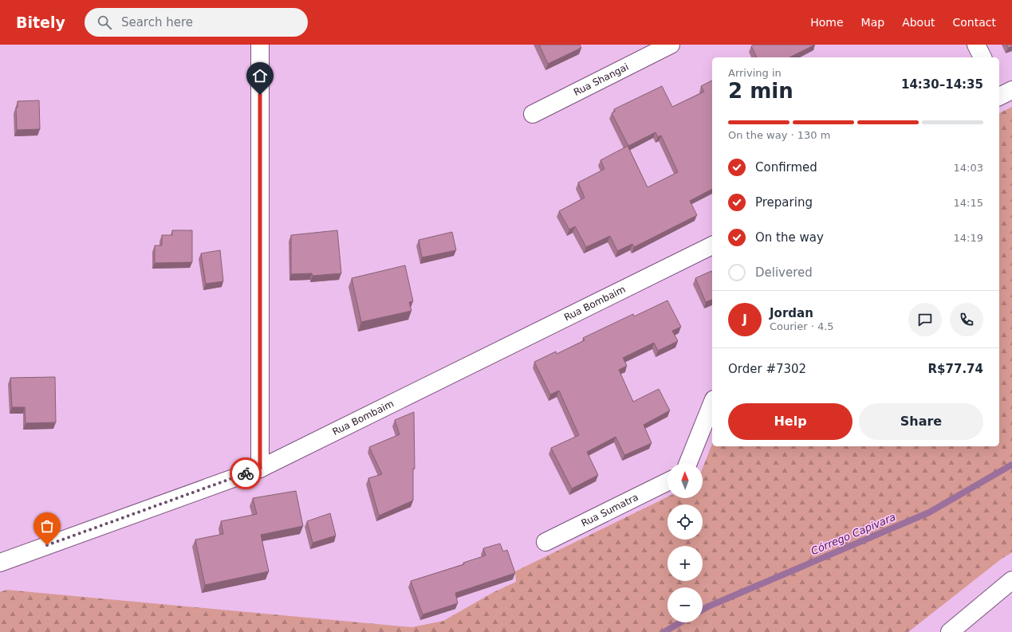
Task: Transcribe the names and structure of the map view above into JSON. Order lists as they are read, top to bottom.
{
  "streets": {
    "street": ["Rua Shangai", "Rua Bombaim", "Rua Sumatra"]
  },
  "water": ["Córrego Capivara"],
  "north": "top",
  "page": {
    "header": "Bitely",
    "search": "Search here",
    "nav": [
      "Home",
      "Map",
      "About",
      "Contact"
    ],
    "heading": ["2 min", "Arriving in", "14:30–14:35"],
    "panel": [
      "Jordan",
      "Courier · 4.5",
      "Order #7302",
      "R$77.74"
    ],
    "bar": "On the way · 130 m",
    "list": [
      ["Confirmed", "14:03"],
      ["Preparing", "14:15"],
      ["On the way", "14:19"],
      "Delivered"
    ],
    "round": "J",
    "buttons": ["Help", "Share"],
    "map_buttons": ["+", "−"]
  }
}
